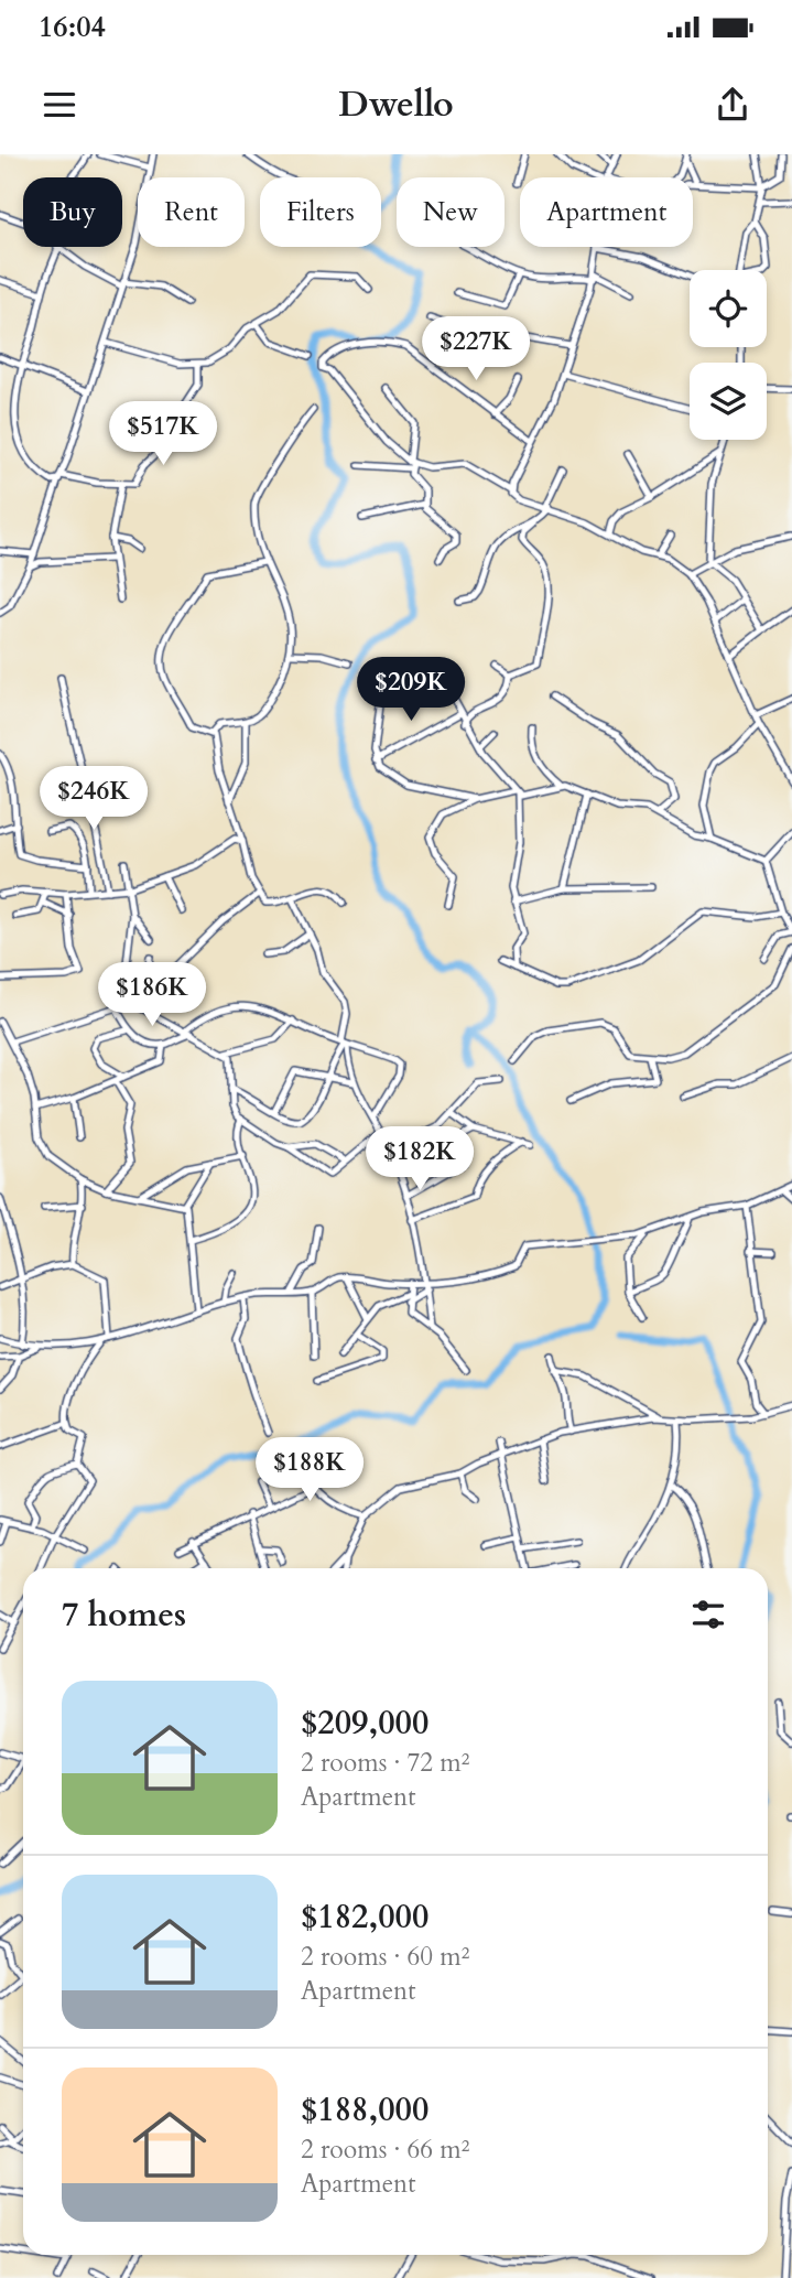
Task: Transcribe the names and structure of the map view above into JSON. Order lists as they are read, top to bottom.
{
  "page": {
    "status": "16:04",
    "header": "Dwello",
    "chip": [
      "Buy",
      "Rent",
      "Filters",
      "New",
      "Apartment"
    ],
    "price": [
      "$227K",
      "$517K",
      "$209K",
      "$246K",
      "$186K",
      "$182K",
      "$188K"
    ],
    "heading": "7 homes",
    "list": [
      {
        "name": "$209,000",
        "note": "2 rooms · 72 m² · Apartment"
      },
      {
        "name": "$182,000",
        "note": "2 rooms · 60 m² · Apartment"
      },
      {
        "name": "$188,000",
        "note": "2 rooms · 66 m² · Apartment"
      }
    ]
  }
}
